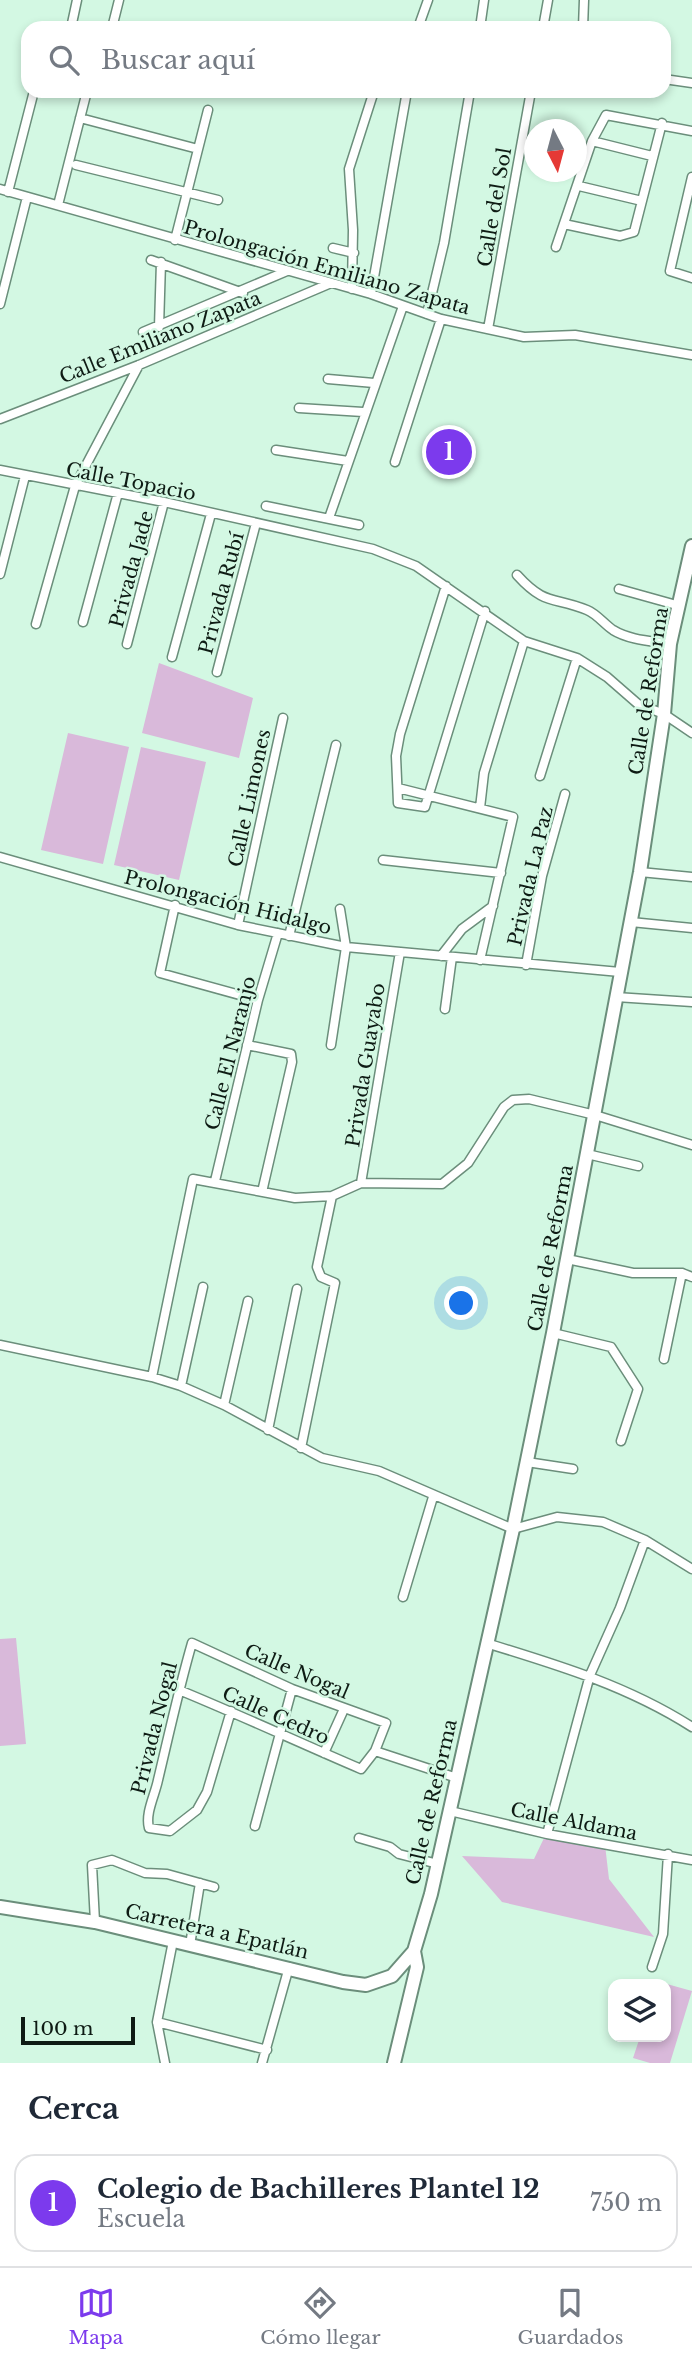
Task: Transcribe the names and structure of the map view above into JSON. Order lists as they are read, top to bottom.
{
  "streets": {
    "main road": ["Calle de Reforma", "Carretera a Epatlán"],
    "street": [
      "Calle del Sol",
      "Prolongación Emiliano Zapata",
      "Calle Emiliano Zapata",
      "Calle Topacio",
      "Privada Jade",
      "Privada Rubí",
      "Calle Limones",
      "Privada La Paz",
      "Prolongación Hidalgo",
      "Calle El Naranjo",
      "Privada Guayabo",
      "Calle Nogal",
      "Calle Cedro",
      "Privada Nogal",
      "Calle Aldama"
    ]
  },
  "crossings": [
    ["Calle del Sol", "Prolongación Emiliano Zapata"],
    ["Prolongación Emiliano Zapata", "Calle Emiliano Zapata"],
    ["Calle Topacio", "Privada Jade"],
    ["Calle Topacio", "Privada Rubí"],
    ["Calle Topacio", "Calle de Reforma"],
    ["Calle de Reforma", "Prolongación Hidalgo"],
    ["Calle de Reforma", "Calle Aldama"],
    ["Calle de Reforma", "Carretera a Epatlán"],
    ["Calle Limones", "Prolongación Hidalgo"],
    ["Privada La Paz", "Prolongación Hidalgo"],
    ["Prolongación Hidalgo", "Calle El Naranjo"],
    ["Prolongación Hidalgo", "Privada Guayabo"],
    ["Calle Nogal", "Calle Cedro"],
    ["Calle Nogal", "Privada Nogal"],
    ["Calle Cedro", "Privada Nogal"]
  ],
  "scale_bar": "100 m",
  "north": "bottom",
  "page": {
    "search": "Buscar aquí",
    "pins": "1",
    "scale": "100 m",
    "heading": "Cerca",
    "list": [
      {
        "mark": "1",
        "name": "Colegio de Bachilleres Plantel 12",
        "note": "Escuela",
        "value": "750 m"
      }
    ],
    "nav": ["Mapa", "Cómo llegar", "Guardados"]
  }
}
